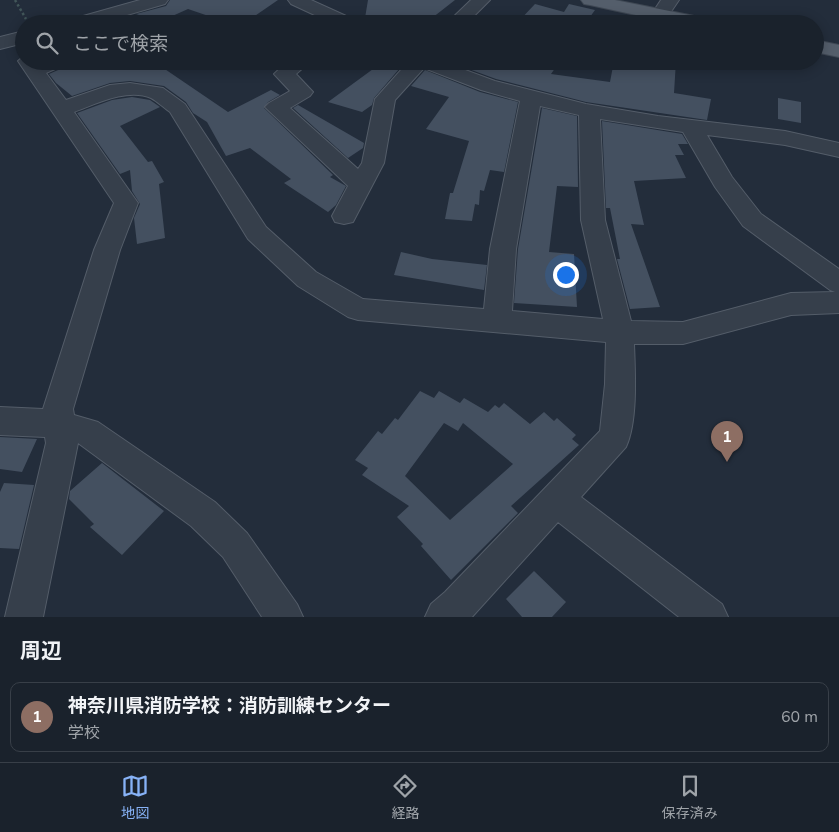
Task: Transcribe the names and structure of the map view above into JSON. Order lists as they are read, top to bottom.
{
  "page": {
    "search": "ここで検索",
    "pins": "1",
    "heading": "周辺",
    "list": [
      {
        "mark": "1",
        "name": "神奈川県消防学校：消防訓練センター",
        "note": "学校",
        "value": "60 m"
      }
    ],
    "nav": ["地図", "経路", "保存済み"]
  }
}
